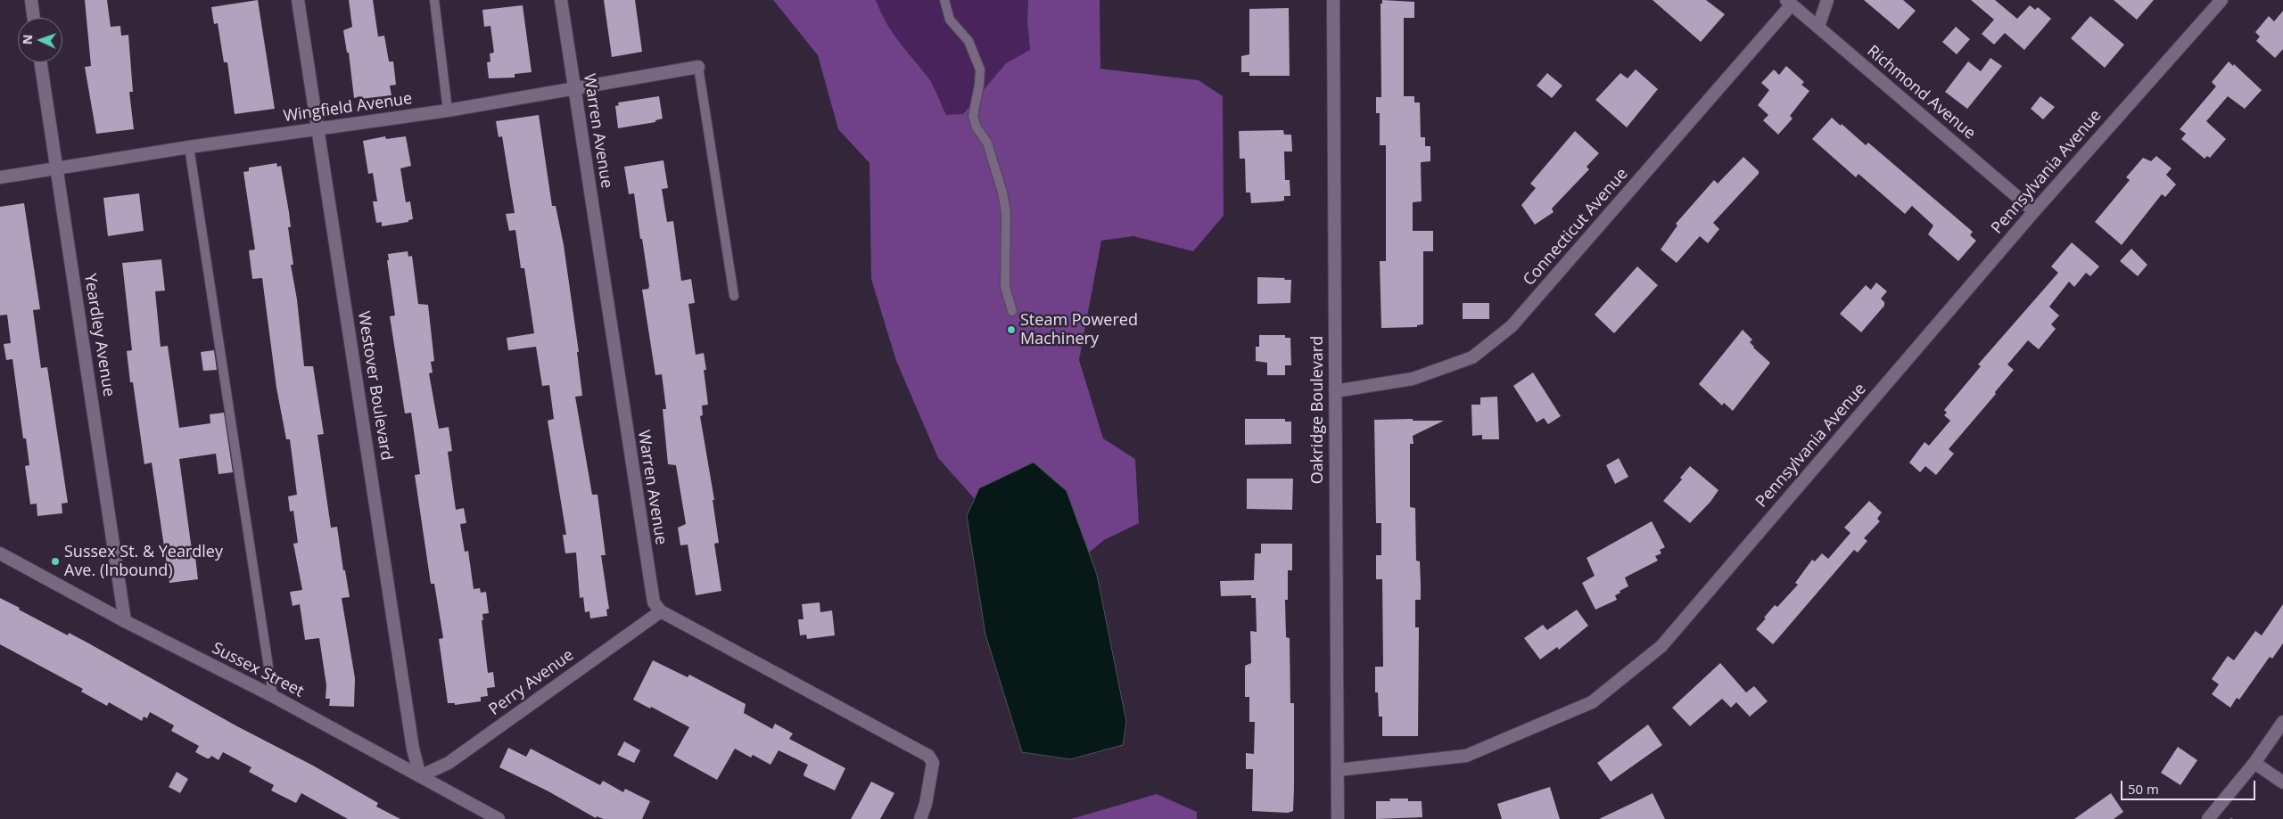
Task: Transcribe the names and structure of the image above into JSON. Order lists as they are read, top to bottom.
{
  "streets": {
    "street": [
      "Richmond Avenue",
      "Wingfield Avenue",
      "Warren Avenue",
      "Pennsylvania Avenue",
      "Connecticut Avenue",
      "Yeardley Avenue",
      "Westover Boulevard",
      "Oakridge Boulevard",
      "Sussex Street",
      "Perry Avenue"
    ]
  },
  "crossings": [
    ["Richmond Avenue", "Pennsylvania Avenue"],
    ["Richmond Avenue", "Connecticut Avenue"],
    ["Wingfield Avenue", "Warren Avenue"],
    ["Wingfield Avenue", "Yeardley Avenue"],
    ["Wingfield Avenue", "Westover Boulevard"],
    ["Warren Avenue", "Perry Avenue"],
    ["Pennsylvania Avenue", "Oakridge Boulevard"],
    ["Connecticut Avenue", "Oakridge Boulevard"],
    ["Yeardley Avenue", "Sussex Street"],
    ["Westover Boulevard", "Sussex Street"],
    ["Westover Boulevard", "Perry Avenue"],
    ["Sussex Street", "Perry Avenue"]
  ],
  "places": ["Steam Powered Machinery", "Sussex St. & Yeardley Ave. (Inbound)"],
  "scale_bar": "50 m",
  "north": "left"
}
